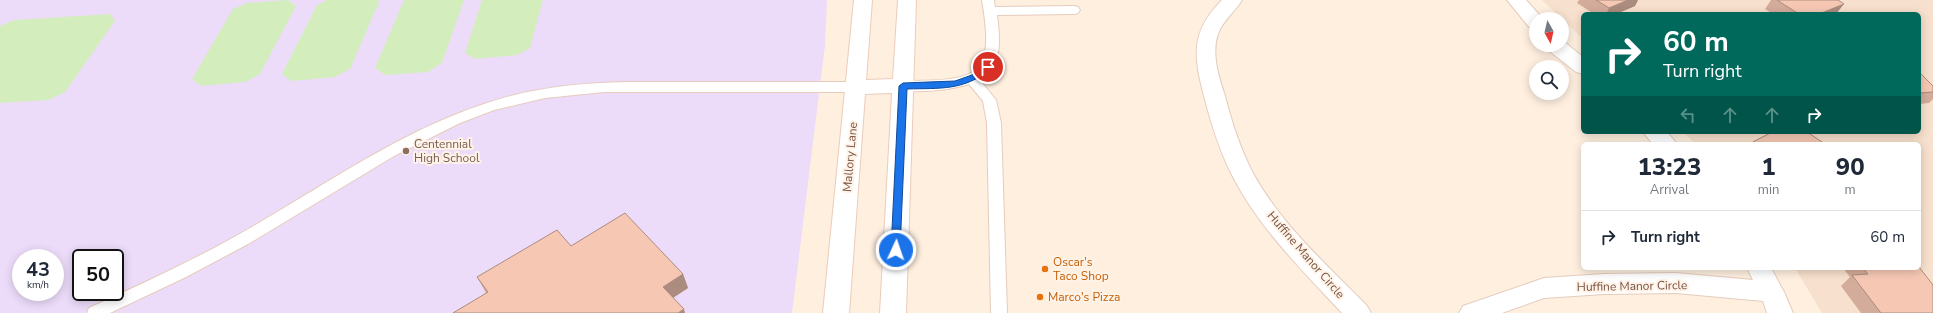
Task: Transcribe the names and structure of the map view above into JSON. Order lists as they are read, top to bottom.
{
  "streets": {
    "main road": ["Mallory Lane", "Huffine Manor Circle"]
  },
  "places": ["Centennial High School", "Oscar's Taco Shop", "Marco's Pizza"],
  "north": "bottom",
  "page": {
    "turn": ["60 m", "Turn right"],
    "eta": [
      "13:23",
      "Arrival",
      "1",
      "min",
      "90",
      "m"
    ],
    "list": [
      {
        "name": "Turn right",
        "value": "60 m"
      }
    ],
    "speed": "43 km/h",
    "limit": "50"
  }
}
